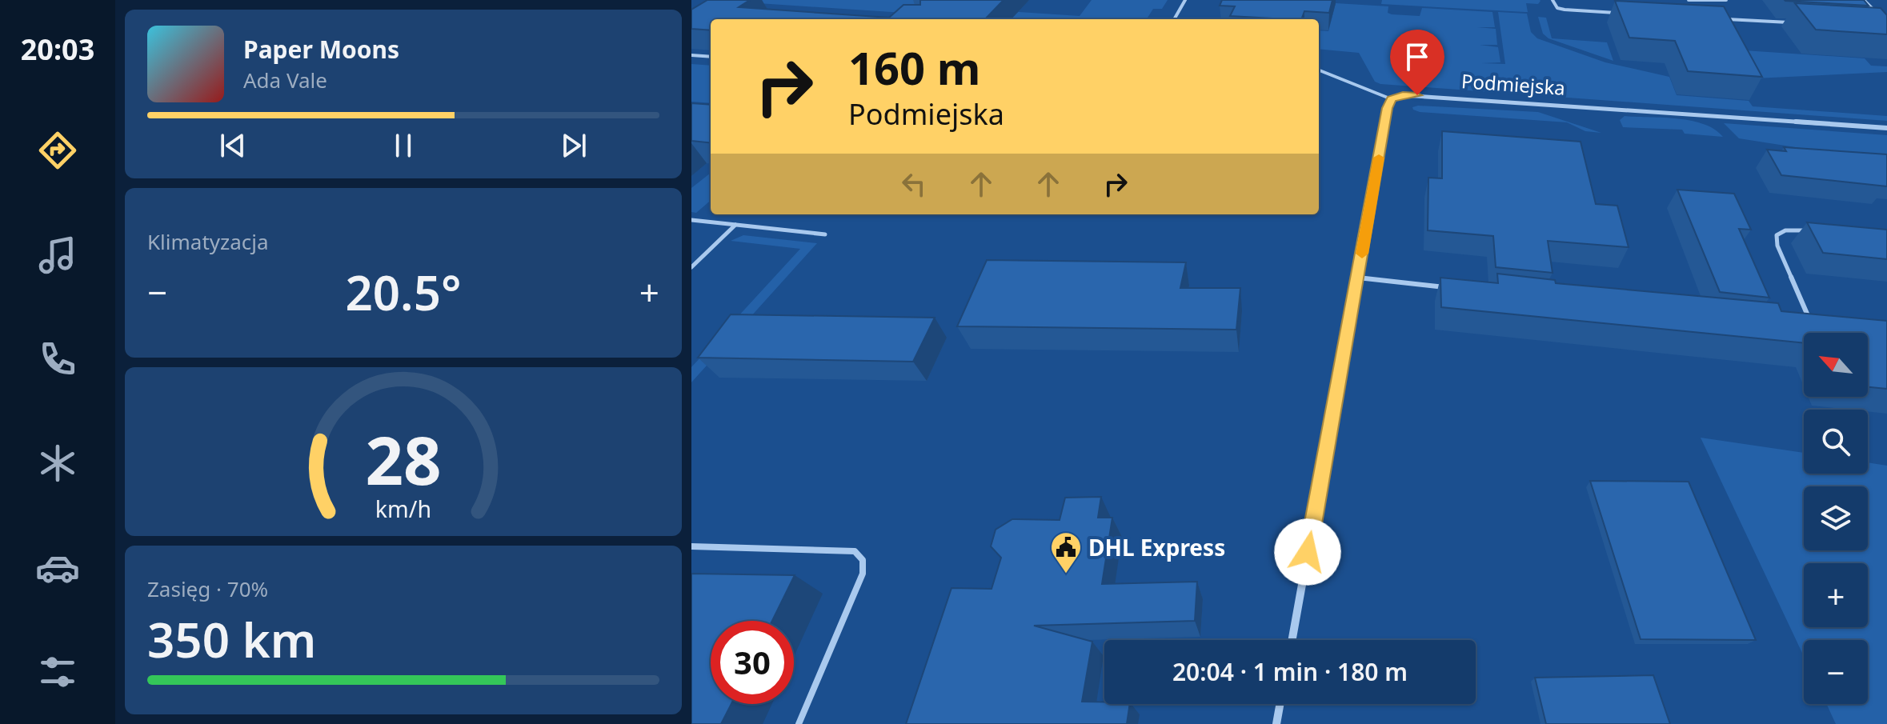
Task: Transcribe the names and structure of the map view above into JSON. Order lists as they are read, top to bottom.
{
  "streets": {
    "street": ["Podmiejska"]
  },
  "places": {
    "public building": ["DHL Express"]
  },
  "north": "top left",
  "page": {
    "tabs": "20:03",
    "turn": ["160 m", "Podmiejska"],
    "song": ["Paper Moons", "Ada Vale"],
    "tile": [
      "Klimatyzacja",
      ["Zasięg · 70%", "350 km"]
    ],
    "heat": ["−", "20.5°", "+"],
    "map_buttons": ["+", "−"],
    "limit": "30",
    "trip": "20:04 · 1 min · 180 m",
    "gauge": ["28", "km/h"]
  }
}
